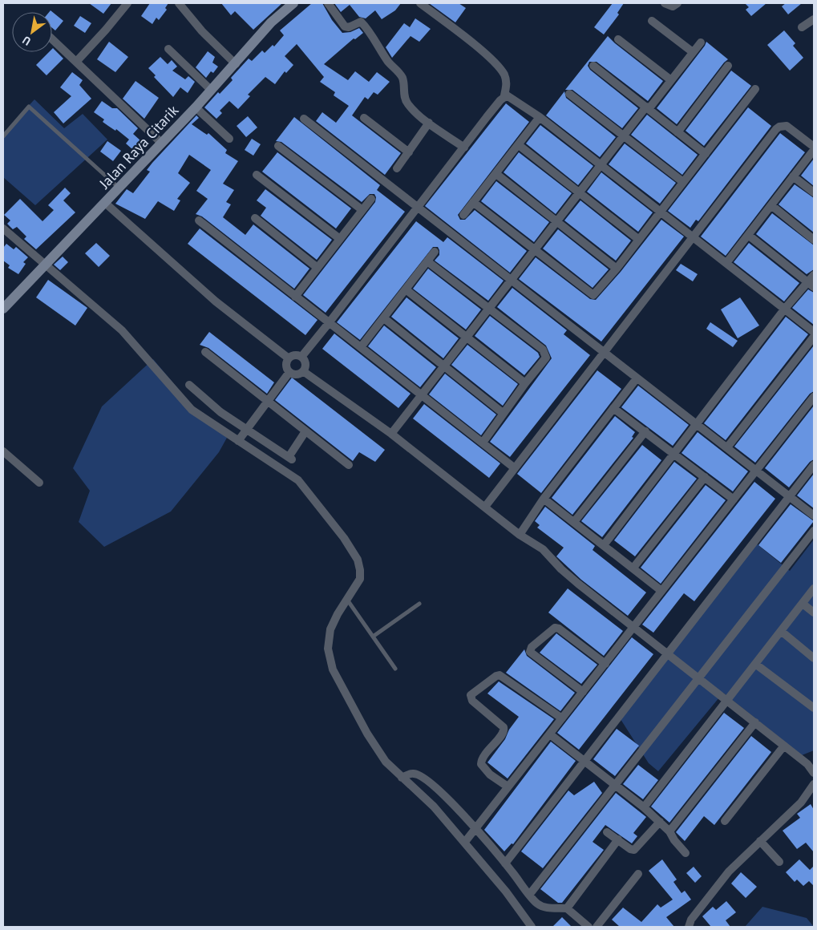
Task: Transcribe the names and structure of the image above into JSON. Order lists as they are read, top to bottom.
{
  "streets": {
    "street": ["Jalan Raya Citarik"]
  },
  "north": "bottom left"
}
